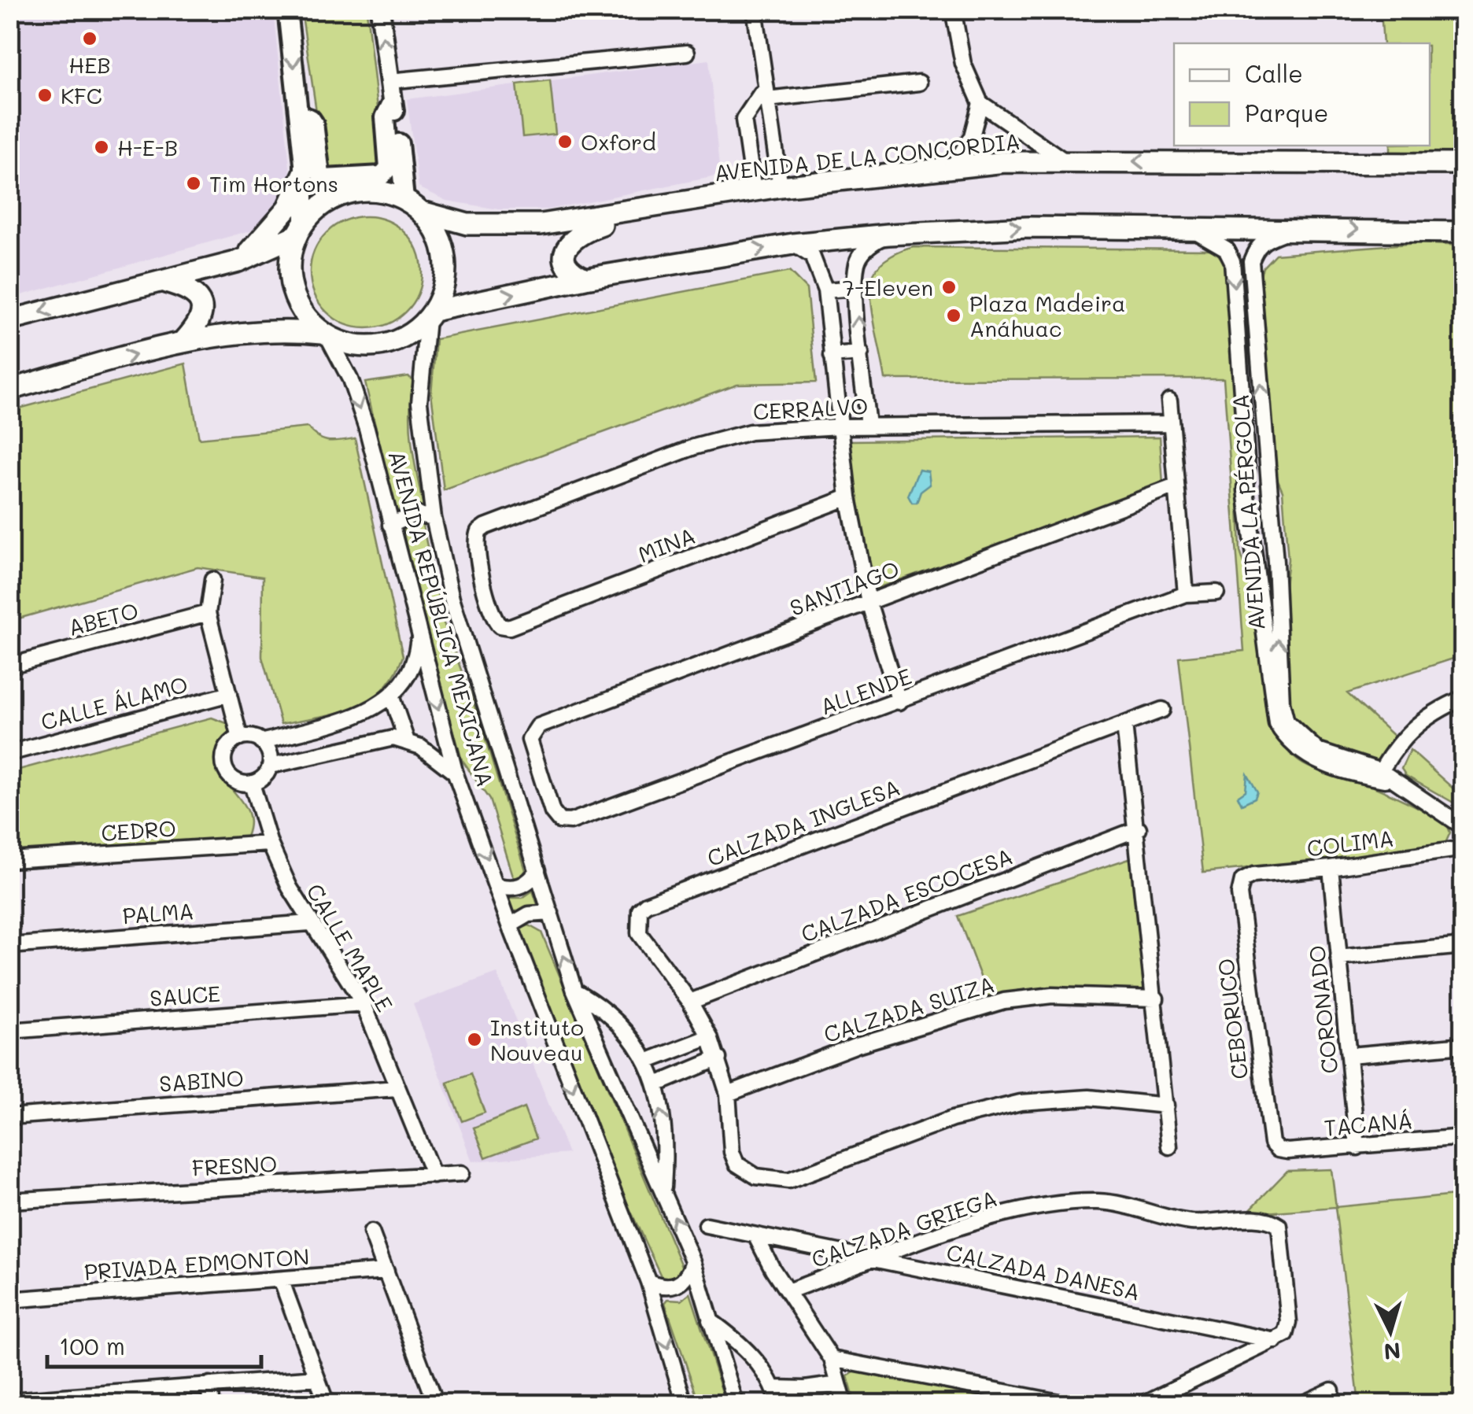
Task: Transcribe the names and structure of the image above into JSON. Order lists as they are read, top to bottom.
{
  "streets": {
    "main road": ["AVENIDA DE LA CONCORDIA"],
    "street": [
      "CERRALVO",
      "AVENIDA LA PÉRGOLA",
      "MINA",
      "SANTIAGO",
      "ABETO",
      "AVENIDA REPÚBLICA MEXICANA",
      "ALLENDE",
      "CALLE ÁLAMO",
      "CALZADA INGLESA",
      "CEDRO",
      "COLIMA",
      "CALZADA ESCOCESA",
      "PALMA",
      "CALLE MAPLE",
      "SAUCE",
      "CALZADA SUIZA",
      "CORONADO",
      "CEBORUCO",
      "SABINO",
      "TACANÁ",
      "FRESNO",
      "CALZADA GRIEGA",
      "PRIVADA EDMONTON",
      "CALZADA DANESA"
    ]
  },
  "crossings": [
    ["AVENIDA DE LA CONCORDIA", "AVENIDA REPÚBLICA MEXICANA"],
    ["CERRALVO", "MINA"],
    ["SANTIAGO", "ALLENDE"],
    ["CALZADA INGLESA", "CALZADA ESCOCESA"],
    ["CALZADA INGLESA", "CALZADA SUIZA"],
    ["CEDRO", "CALLE MAPLE"],
    ["COLIMA", "CORONADO"],
    ["COLIMA", "CEBORUCO"],
    ["PALMA", "CALLE MAPLE"],
    ["CALLE MAPLE", "SAUCE"],
    ["CALLE MAPLE", "SABINO"],
    ["CALLE MAPLE", "FRESNO"],
    ["CORONADO", "TACANÁ"],
    ["CEBORUCO", "TACANÁ"],
    ["CALZADA GRIEGA", "CALZADA DANESA"]
  ],
  "places": [
    "HEB",
    "KFC",
    "Oxford",
    "H-E-B",
    "Tim Hortons",
    "7-Eleven",
    "Plaza Madeira Anáhuac",
    "Instituto Nouveau"
  ],
  "legend": ["Calle", "Parque"],
  "scale_bar": "100 m",
  "north": "bottom"
}
